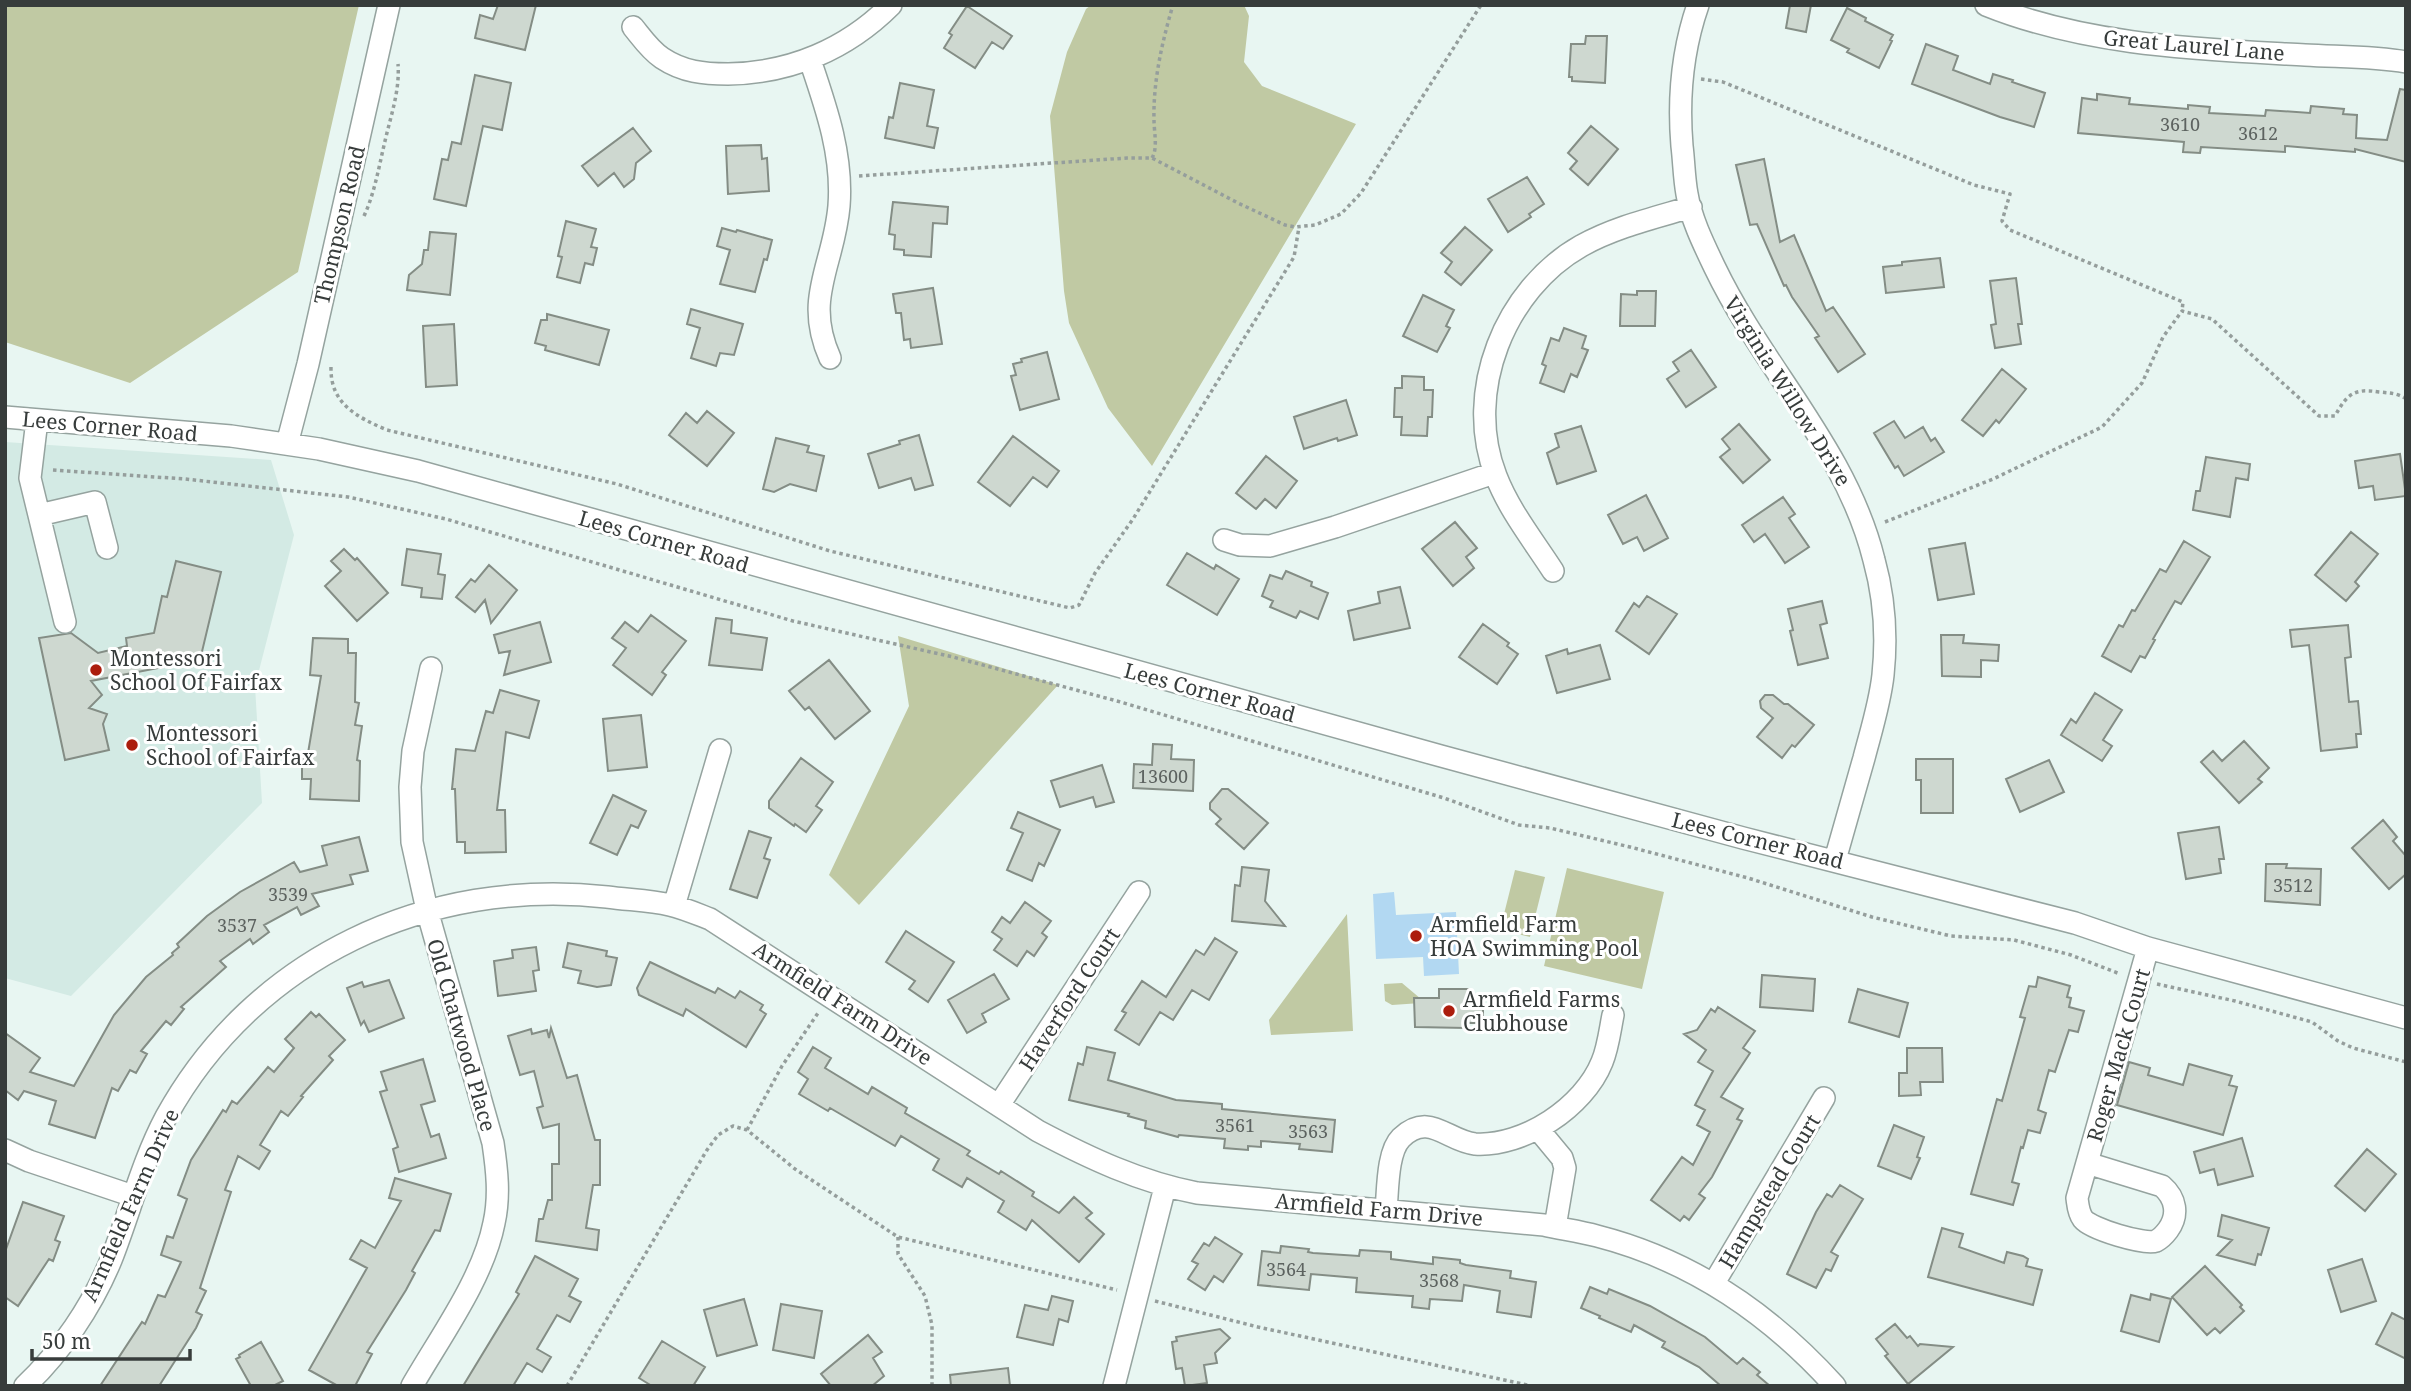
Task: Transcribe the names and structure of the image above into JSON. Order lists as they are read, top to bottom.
{
  "streets": {
    "street": [
      "Great Laurel Lane",
      "Thompson Road",
      "Virginia Willow Drive",
      "Lees Corner Road",
      "Haverford Court",
      "Armfield Farm Drive",
      "Old Chatwood Place",
      "Roger Mack Court",
      "Hampstead Court"
    ]
  },
  "crossings": [
    ["Thompson Road", "Lees Corner Road"],
    ["Virginia Willow Drive", "Lees Corner Road"],
    ["Lees Corner Road", "Roger Mack Court"],
    ["Haverford Court", "Armfield Farm Drive"],
    ["Armfield Farm Drive", "Old Chatwood Place"],
    ["Armfield Farm Drive", "Hampstead Court"]
  ],
  "places": [
    "Montessori School Of Fairfax",
    "Montessori School of Fairfax",
    "Armfield Farm HOA Swimming Pool",
    "Armfield Farms Clubhouse"
  ],
  "house_numbers": [
    "3610",
    "3612",
    "13600",
    "3512",
    "3539",
    "3537",
    "3561",
    "3563",
    "3564",
    "3568"
  ],
  "scale_bar": "50 m"
}
